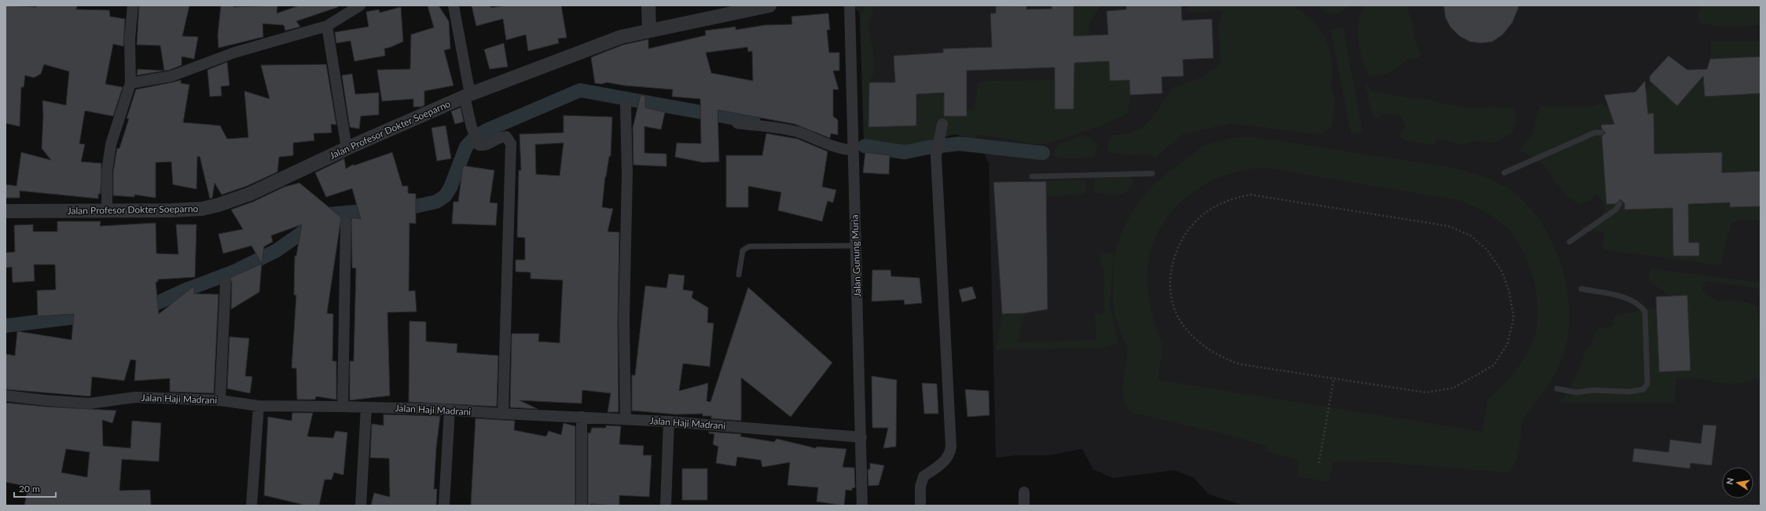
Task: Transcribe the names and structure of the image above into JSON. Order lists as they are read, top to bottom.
{
  "streets": {
    "street": ["Jalan Profesor Dokter Soeparno", "Jalan Gunung Muria", "Jalan Haji Madrani"]
  },
  "crossings": [
    ["Jalan Gunung Muria", "Jalan Haji Madrani"]
  ],
  "scale_bar": "20 m",
  "north": "left"
}
